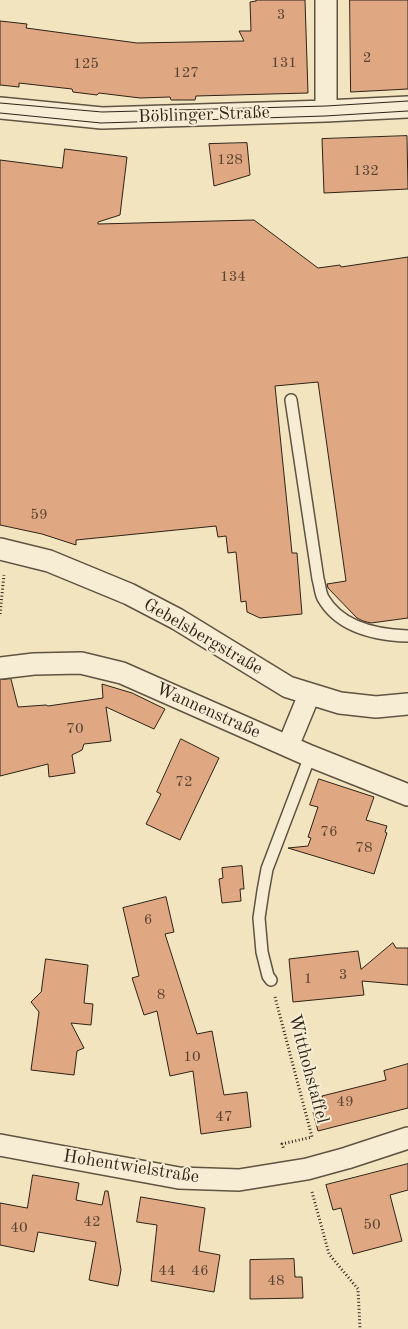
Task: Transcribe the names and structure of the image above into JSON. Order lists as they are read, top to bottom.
{
  "streets": {
    "street": [
      "Böblinger Straße",
      "Gebelsbergstraße",
      "Wannenstraße",
      "Hohentwielstraße"
    ],
    "path": ["Witthohstaffel"]
  },
  "crossings": [
    ["Witthohstaffel", "Hohentwielstraße"]
  ],
  "house_numbers": [
    "3",
    "2",
    "131",
    "125",
    "127",
    "128",
    "132",
    "134",
    "59",
    "70",
    "72",
    "76",
    "78",
    "6",
    "3",
    "1",
    "8",
    "10",
    "49",
    "47",
    "42",
    "50",
    "40",
    "44",
    "46",
    "48"
  ]
}
